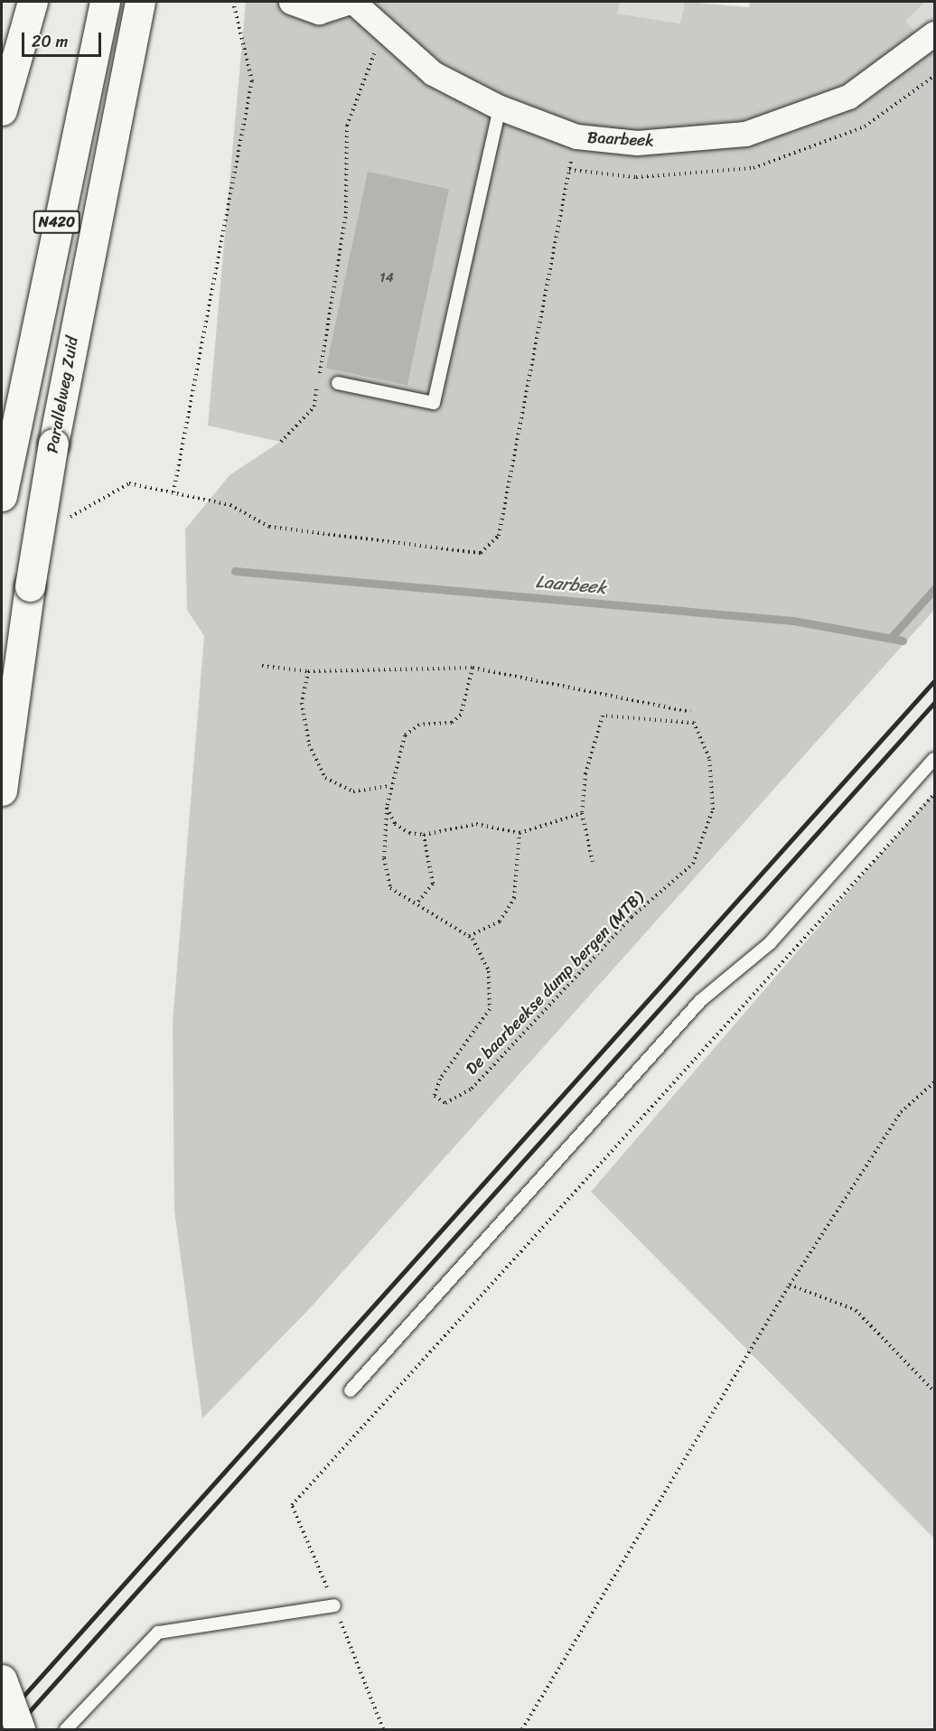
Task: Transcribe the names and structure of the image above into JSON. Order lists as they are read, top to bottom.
{
  "streets": {
    "highway": ["N420", "Parallelweg Zuid"],
    "street": ["Baarbeek"],
    "path": ["De baarbeekse dump bergen (MTB)"]
  },
  "water": ["Laarbeek"],
  "house_numbers": ["14"],
  "scale_bar": "20 m"
}
